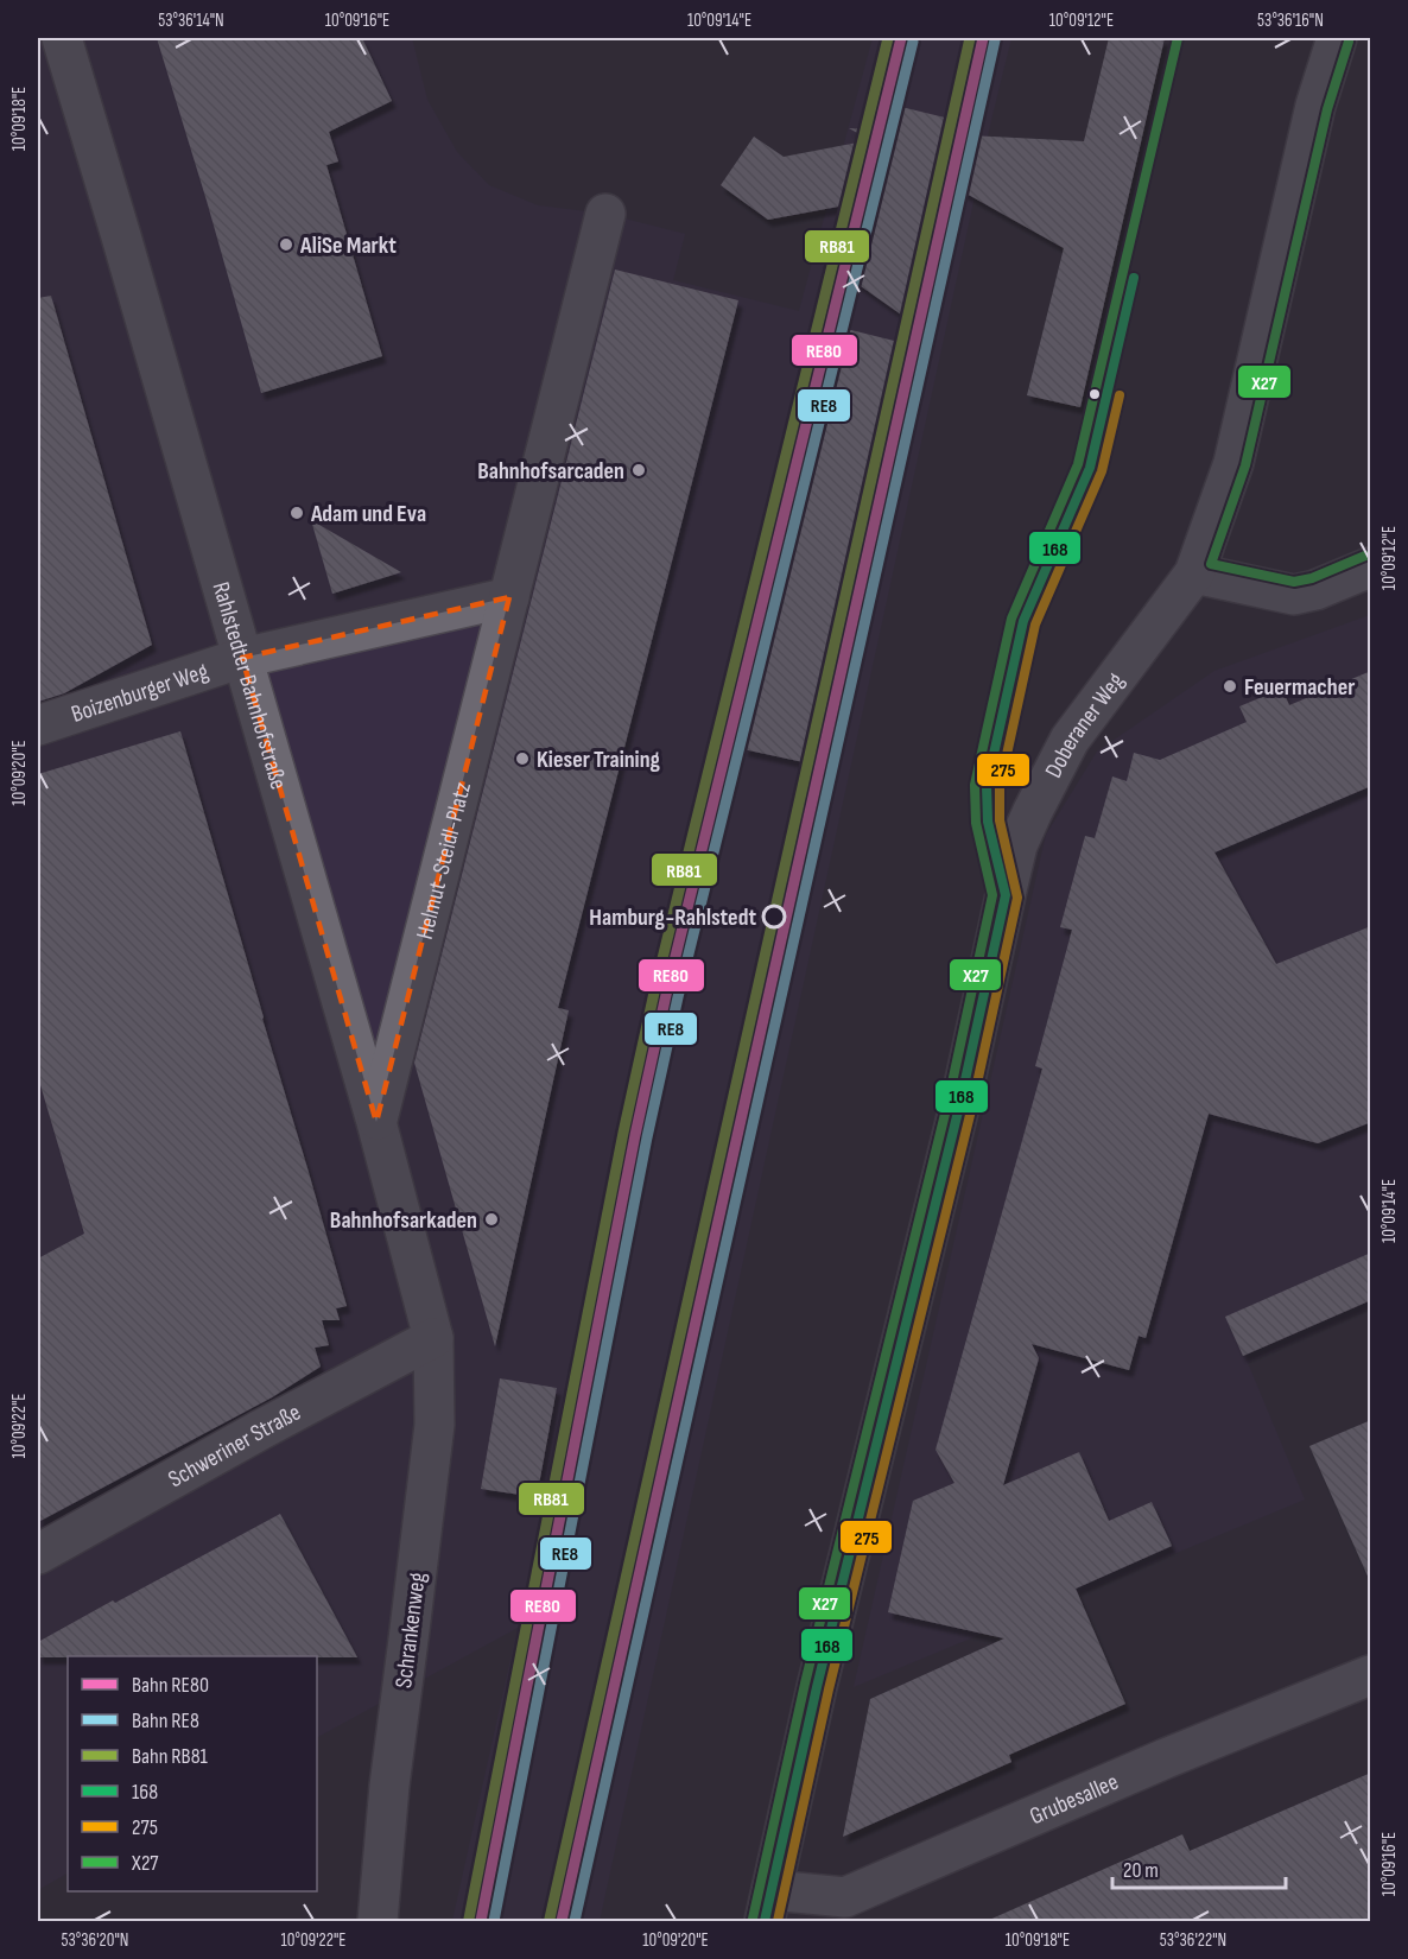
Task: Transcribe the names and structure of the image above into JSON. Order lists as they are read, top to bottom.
{
  "streets": {
    "street": [
      "Rahlstedter Bahnhofstraße",
      "Boizenburger Weg",
      "Doberaner Weg",
      "Helmut-Steidl-Platz",
      "Schweriner Straße",
      "Schrankenweg",
      "Grubesallee"
    ]
  },
  "crossings": [
    ["Rahlstedter Bahnhofstraße", "Boizenburger Weg"],
    ["Rahlstedter Bahnhofstraße", "Helmut-Steidl-Platz"],
    ["Rahlstedter Bahnhofstraße", "Schweriner Straße"],
    ["Rahlstedter Bahnhofstraße", "Schrankenweg"],
    ["Doberaner Weg", "Grubesallee"],
    ["Schweriner Straße", "Schrankenweg"]
  ],
  "places": [
    "AliSe Markt",
    "Bahnhofsarcaden",
    "Adam und Eva",
    "Feuermacher",
    "Kieser Training",
    "Hamburg-Rahlstedt",
    "Bahnhofsarkaden"
  ],
  "lines": [
    "rail line RE80",
    "rail line RB81",
    "transit line X27",
    "rail line RE8",
    "transit line 168",
    "transit line 275"
  ],
  "legend": [
    "Bahn RE80",
    "Bahn RE8",
    "Bahn RB81",
    "168",
    "275",
    "X27"
  ],
  "scale_bar": "20 m",
  "coordinates": [
    "53°36'14\"N",
    "10°09'16\"E",
    "10°09'14\"E",
    "10°09'12\"E",
    "53°36'16\"N",
    "10°09'18\"E",
    "10°09'20\"E",
    "10°09'22\"E",
    "53°36'20\"N",
    "53°36'22\"N"
  ]
}
